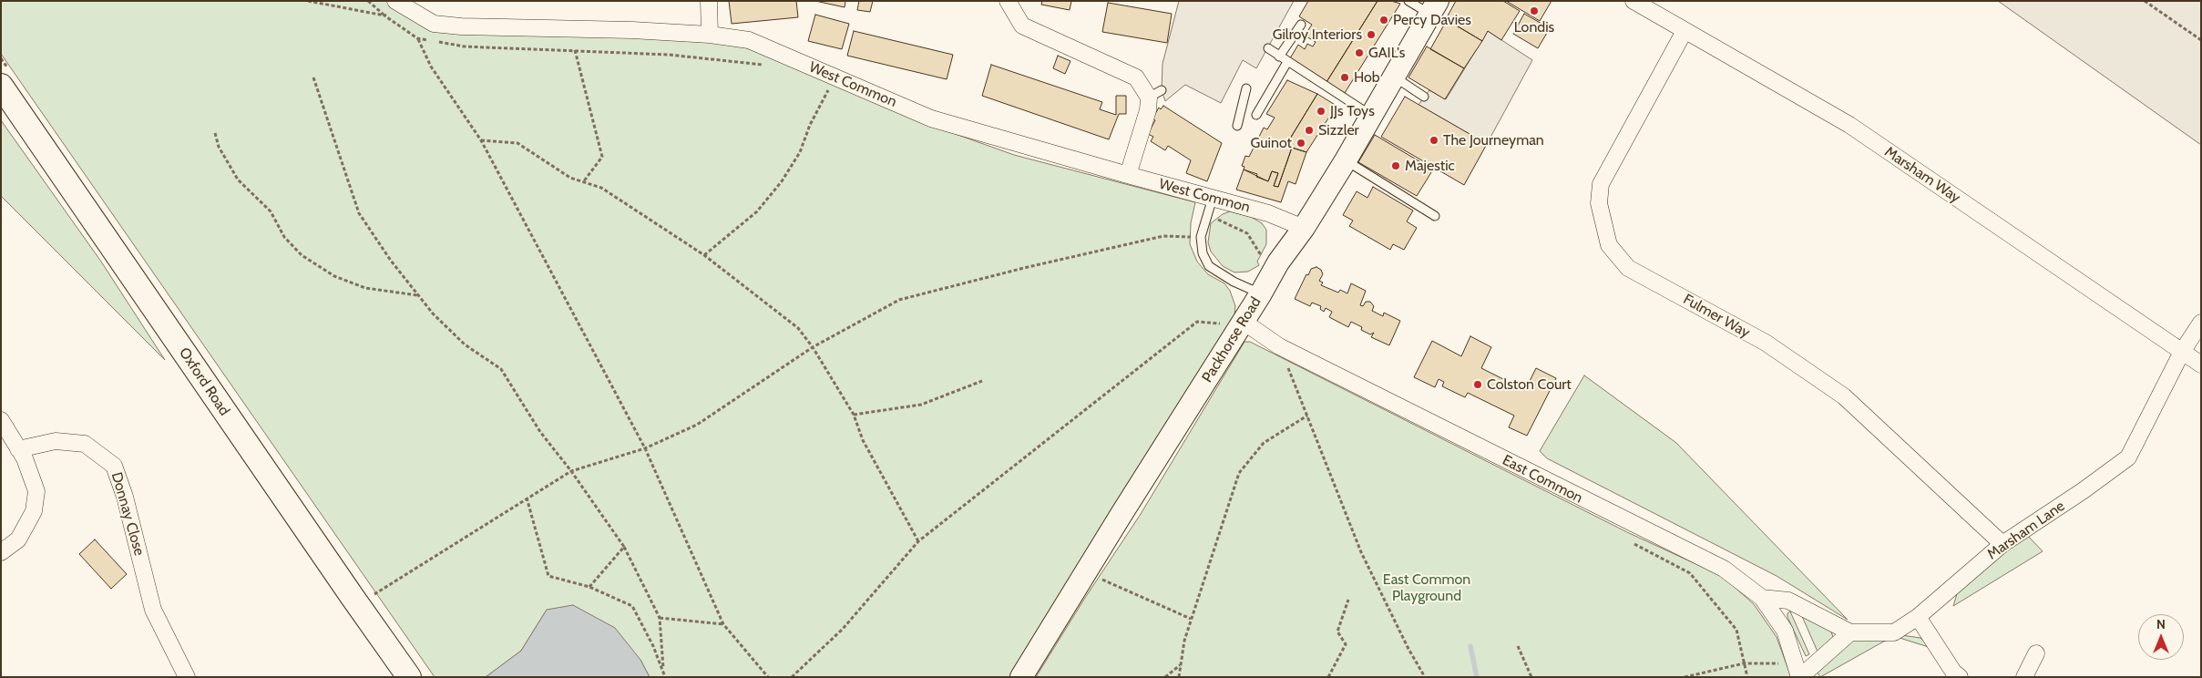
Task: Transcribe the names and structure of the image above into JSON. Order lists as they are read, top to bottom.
{
  "streets": {
    "main road": ["Packhorse Road", "Oxford Road"],
    "street": [
      "West Common",
      "Marsham Way",
      "Fulmer Way",
      "East Common",
      "Donnay Close",
      "Marsham Lane"
    ]
  },
  "crossings": [
    ["West Common", "Packhorse Road"],
    ["Marsham Way", "Fulmer Way"],
    ["Marsham Way", "Marsham Lane"],
    ["Fulmer Way", "Marsham Lane"],
    ["Packhorse Road", "East Common"]
  ],
  "parks": ["East Common Playground"],
  "places": [
    "Londis",
    "Percy Davies",
    "Gilroy Interiors",
    "GAIL's",
    "Hob",
    "JJs Toys",
    "Sizzler",
    "The Journeyman",
    "Guinot",
    "Majestic",
    "Colston Court"
  ],
  "north": "top"
}
